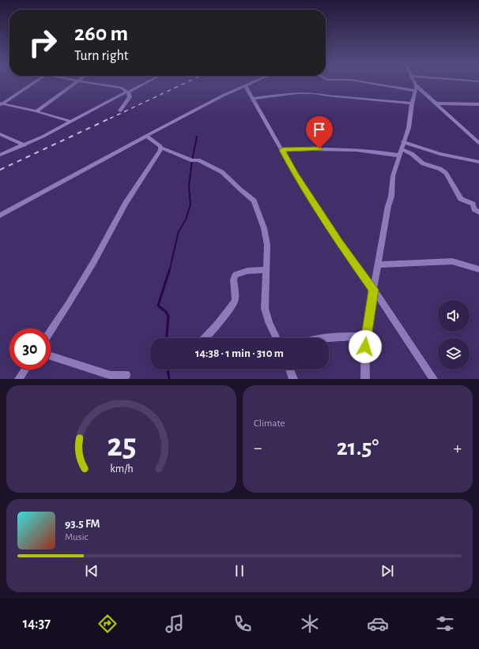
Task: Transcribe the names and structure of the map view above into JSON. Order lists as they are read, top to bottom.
{
  "page": {
    "turn": ["260 m", "Turn right"],
    "limit": "30",
    "trip": "14:38 · 1 min · 310 m",
    "tile": "Climate",
    "heat": ["−", "21.5°", "+"],
    "song": ["93.5 FM", "Music"],
    "tabs": "14:37",
    "gauge": ["25", "km/h"]
  }
}
